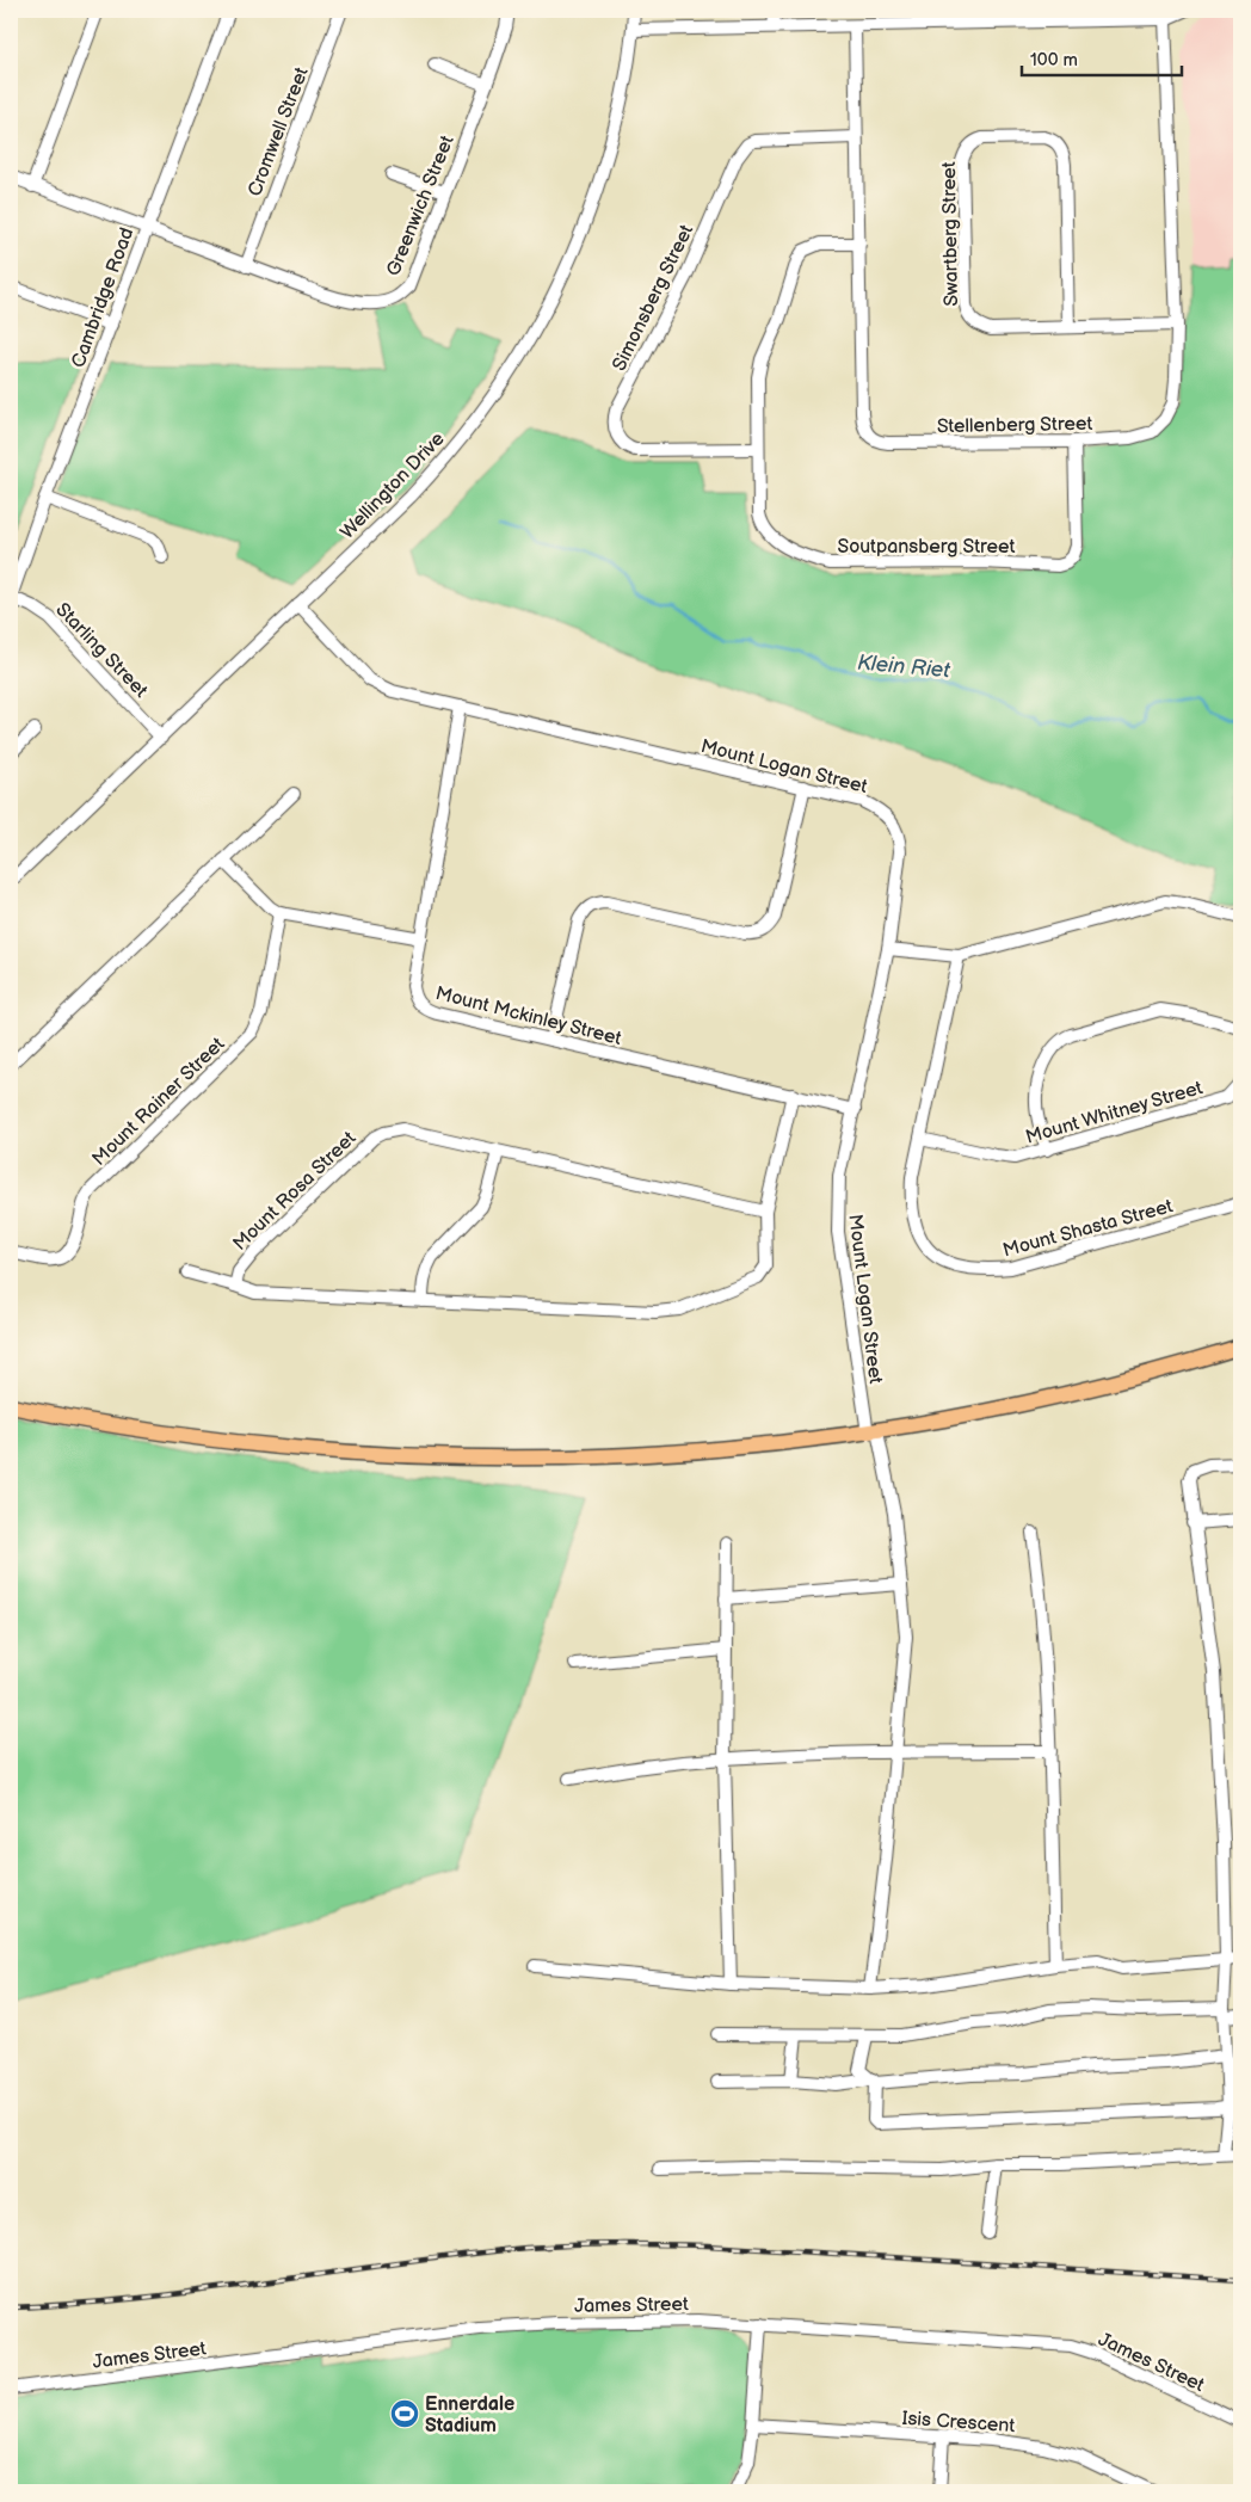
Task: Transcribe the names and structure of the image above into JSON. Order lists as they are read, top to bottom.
{
  "streets": {
    "street": [
      "Cromwell Street",
      "Greenwich Street",
      "Swartberg Street",
      "Cambridge Road",
      "Simonsberg Street",
      "Stellenberg Street",
      "Wellington Drive",
      "Soutpansberg Street",
      "Starling Street",
      "Mount Logan Street",
      "Mount Mckinley Street",
      "Mount Rainer Street",
      "Mount Whitney Street",
      "Mount Rosa Street",
      "Mount Shasta Street",
      "James Street",
      "Isis Crescent"
    ]
  },
  "crossings": [
    ["Cromwell Street", "Greenwich Street"],
    ["Greenwich Street", "Cambridge Road"],
    ["Swartberg Street", "Stellenberg Street"],
    ["Cambridge Road", "Starling Street"],
    ["Simonsberg Street", "Stellenberg Street"],
    ["Simonsberg Street", "Soutpansberg Street"],
    ["Stellenberg Street", "Soutpansberg Street"],
    ["Wellington Drive", "Starling Street"],
    ["Wellington Drive", "Mount Logan Street"],
    ["Mount Logan Street", "Mount Mckinley Street"],
    ["Mount Whitney Street", "Mount Shasta Street"]
  ],
  "water": ["Klein Riet"],
  "places": {
    "sports": ["Ennerdale Stadium"]
  },
  "scale_bar": "100 m"
}
